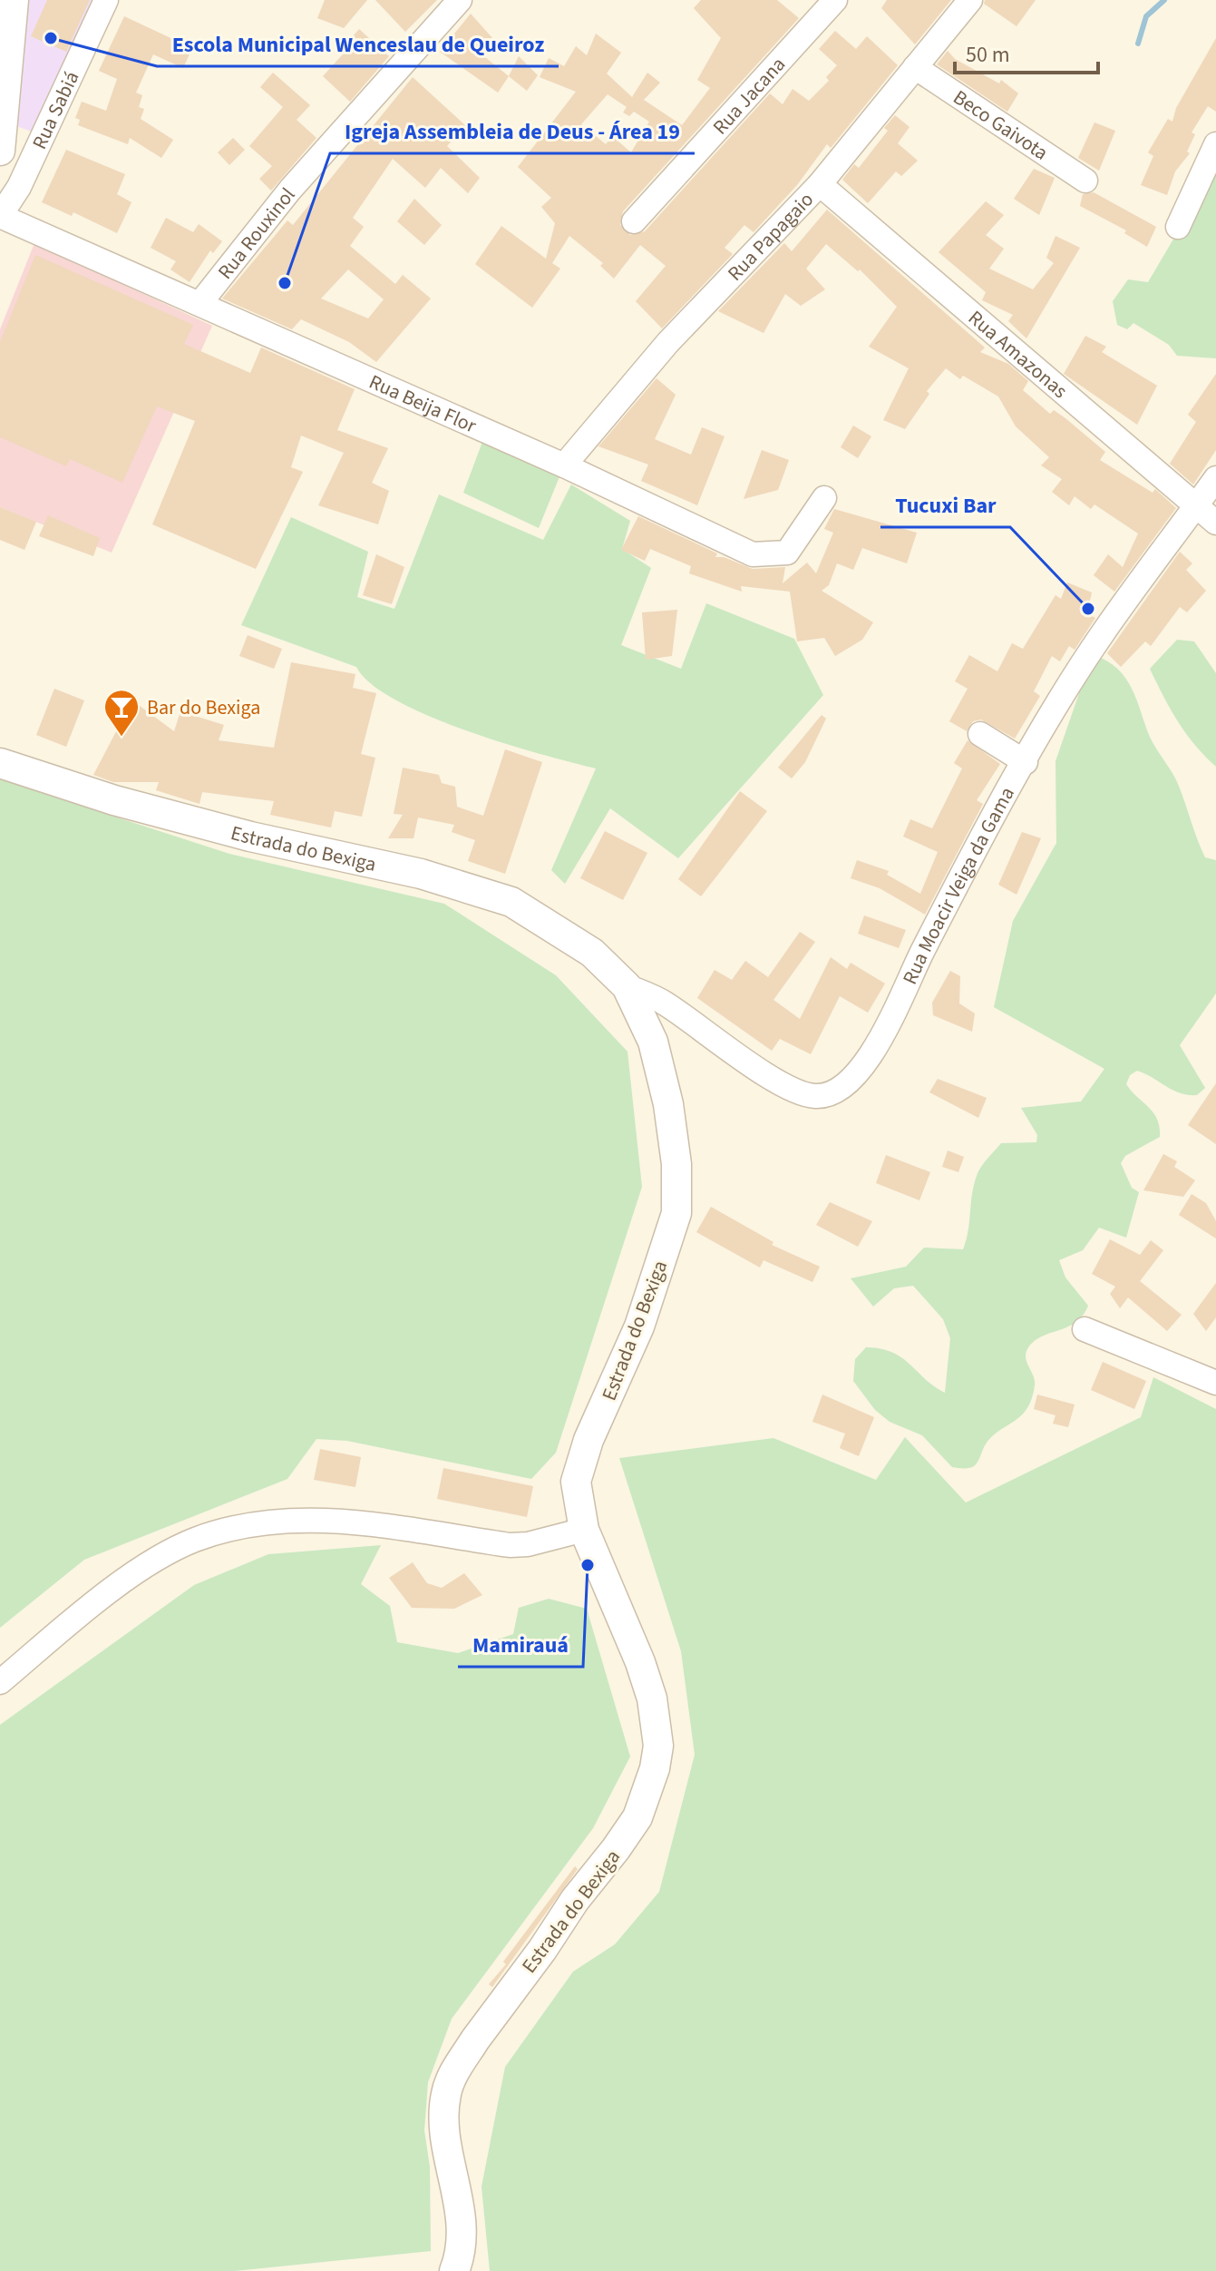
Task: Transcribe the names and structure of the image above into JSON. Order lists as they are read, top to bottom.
{
  "streets": {
    "street": [
      "Rua Jacana",
      "Rua Sabiá",
      "Beco Gaivota",
      "Rua Rouxinol",
      "Rua Papagaio",
      "Rua Amazonas",
      "Rua Beija Flor",
      "Estrada do Bexiga",
      "Rua Moacir Veiga da Gama"
    ]
  },
  "crossings": [
    ["Rua Sabiá", "Rua Beija Flor"],
    ["Beco Gaivota", "Rua Papagaio"],
    ["Rua Rouxinol", "Rua Beija Flor"],
    ["Rua Papagaio", "Rua Amazonas"],
    ["Rua Papagaio", "Rua Beija Flor"],
    ["Rua Amazonas", "Rua Moacir Veiga da Gama"],
    ["Estrada do Bexiga", "Rua Moacir Veiga da Gama"]
  ],
  "places": {
    "other": [
      "Escola Municipal Wenceslau de Queiroz",
      "Igreja Assembleia de Deus - Área 19",
      "Tucuxi Bar",
      "Mamirauá"
    ],
    "bar": ["Bar do Bexiga"]
  },
  "scale_bar": "50 m"
}
